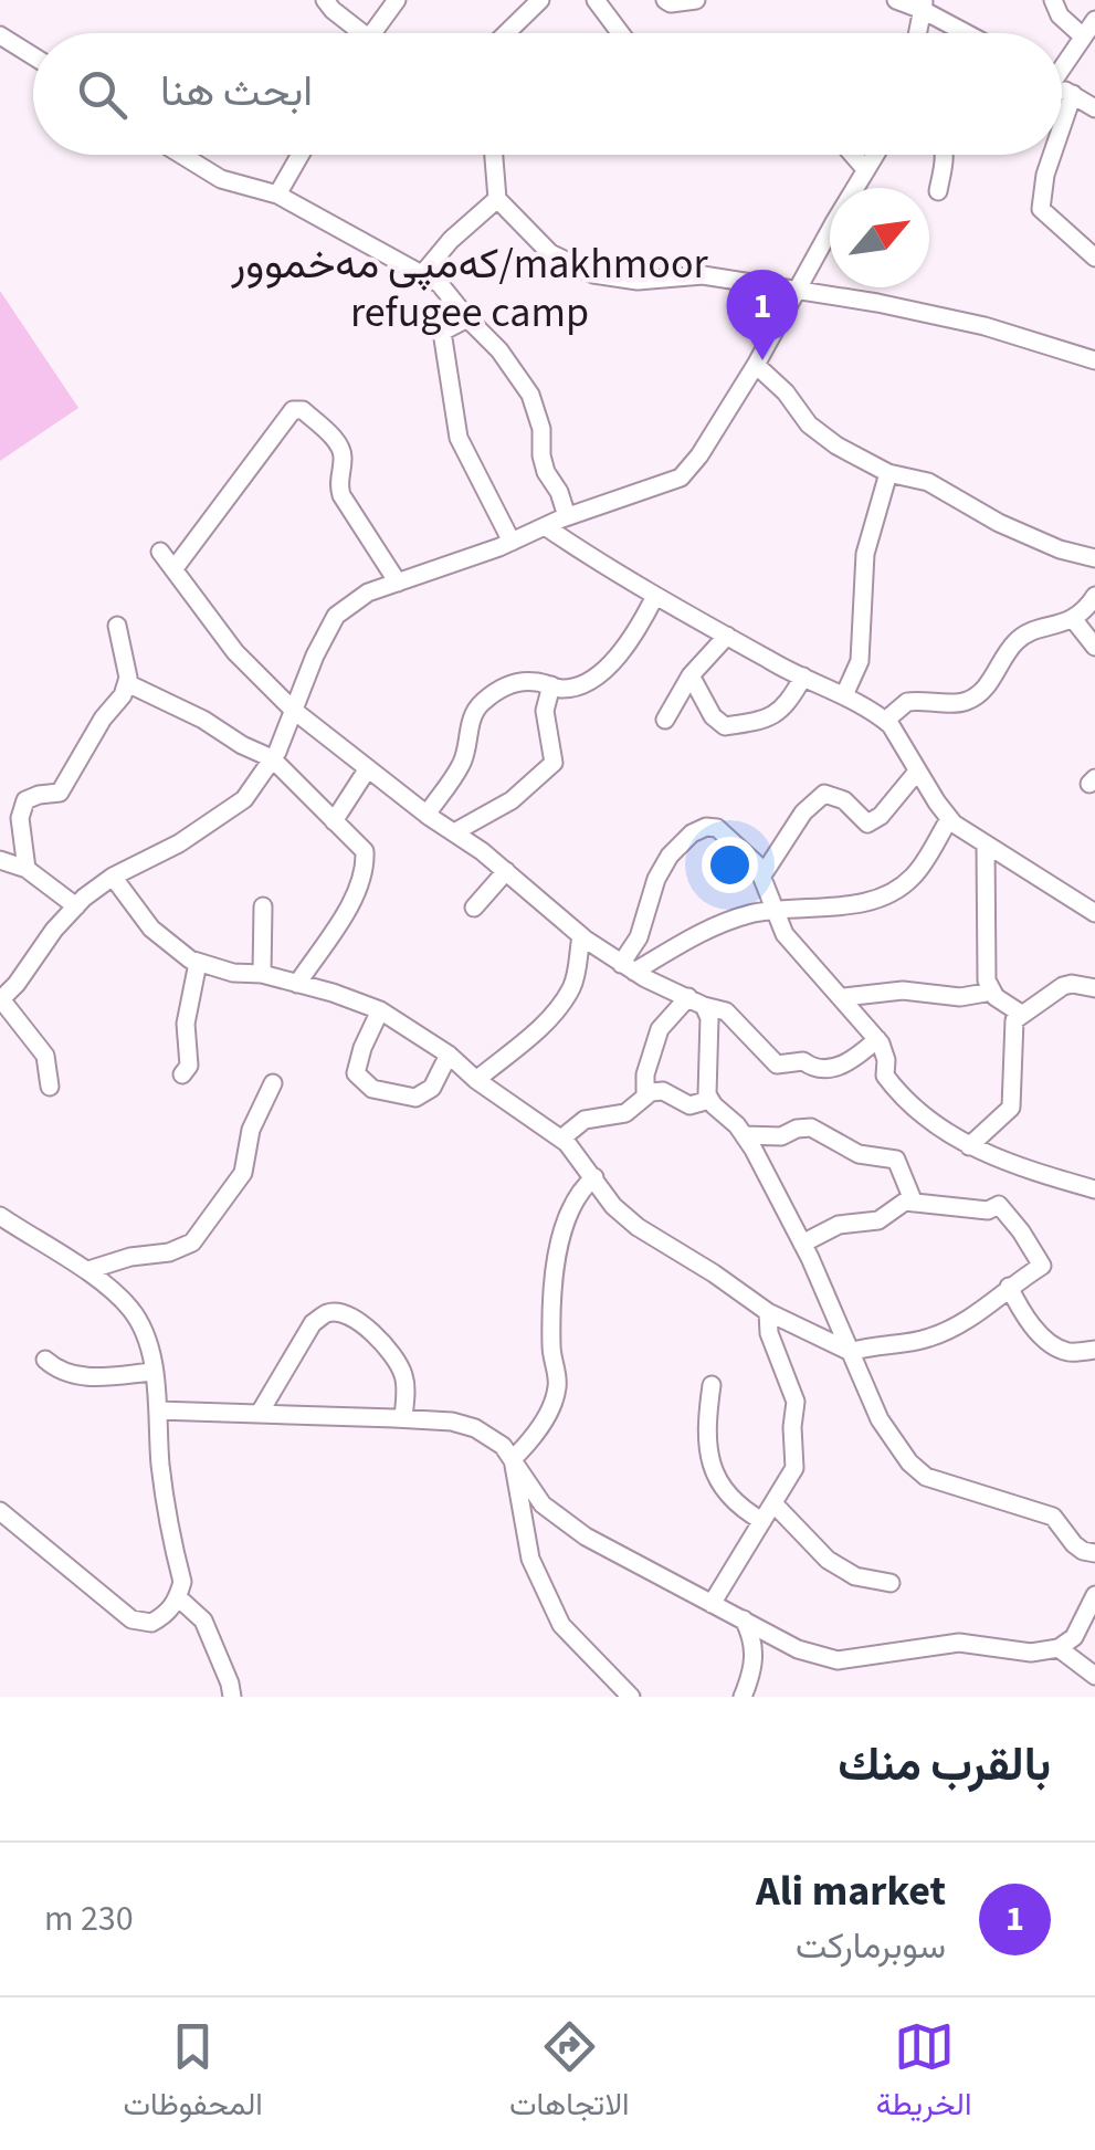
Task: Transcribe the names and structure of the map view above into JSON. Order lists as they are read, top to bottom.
{
  "districts": ["کەمپی مەخموور/makhmoor refugee camp"],
  "north": "top right",
  "page": {
    "search": "ابحث هنا",
    "pins": "1",
    "heading": "بالقرب منك",
    "list": [
      {
        "mark": "1",
        "name": "Ali market",
        "note": "سوبرماركت",
        "value": "230 m"
      }
    ],
    "nav": ["الخريطة", "الاتجاهات", "المحفوظات"]
  }
}
